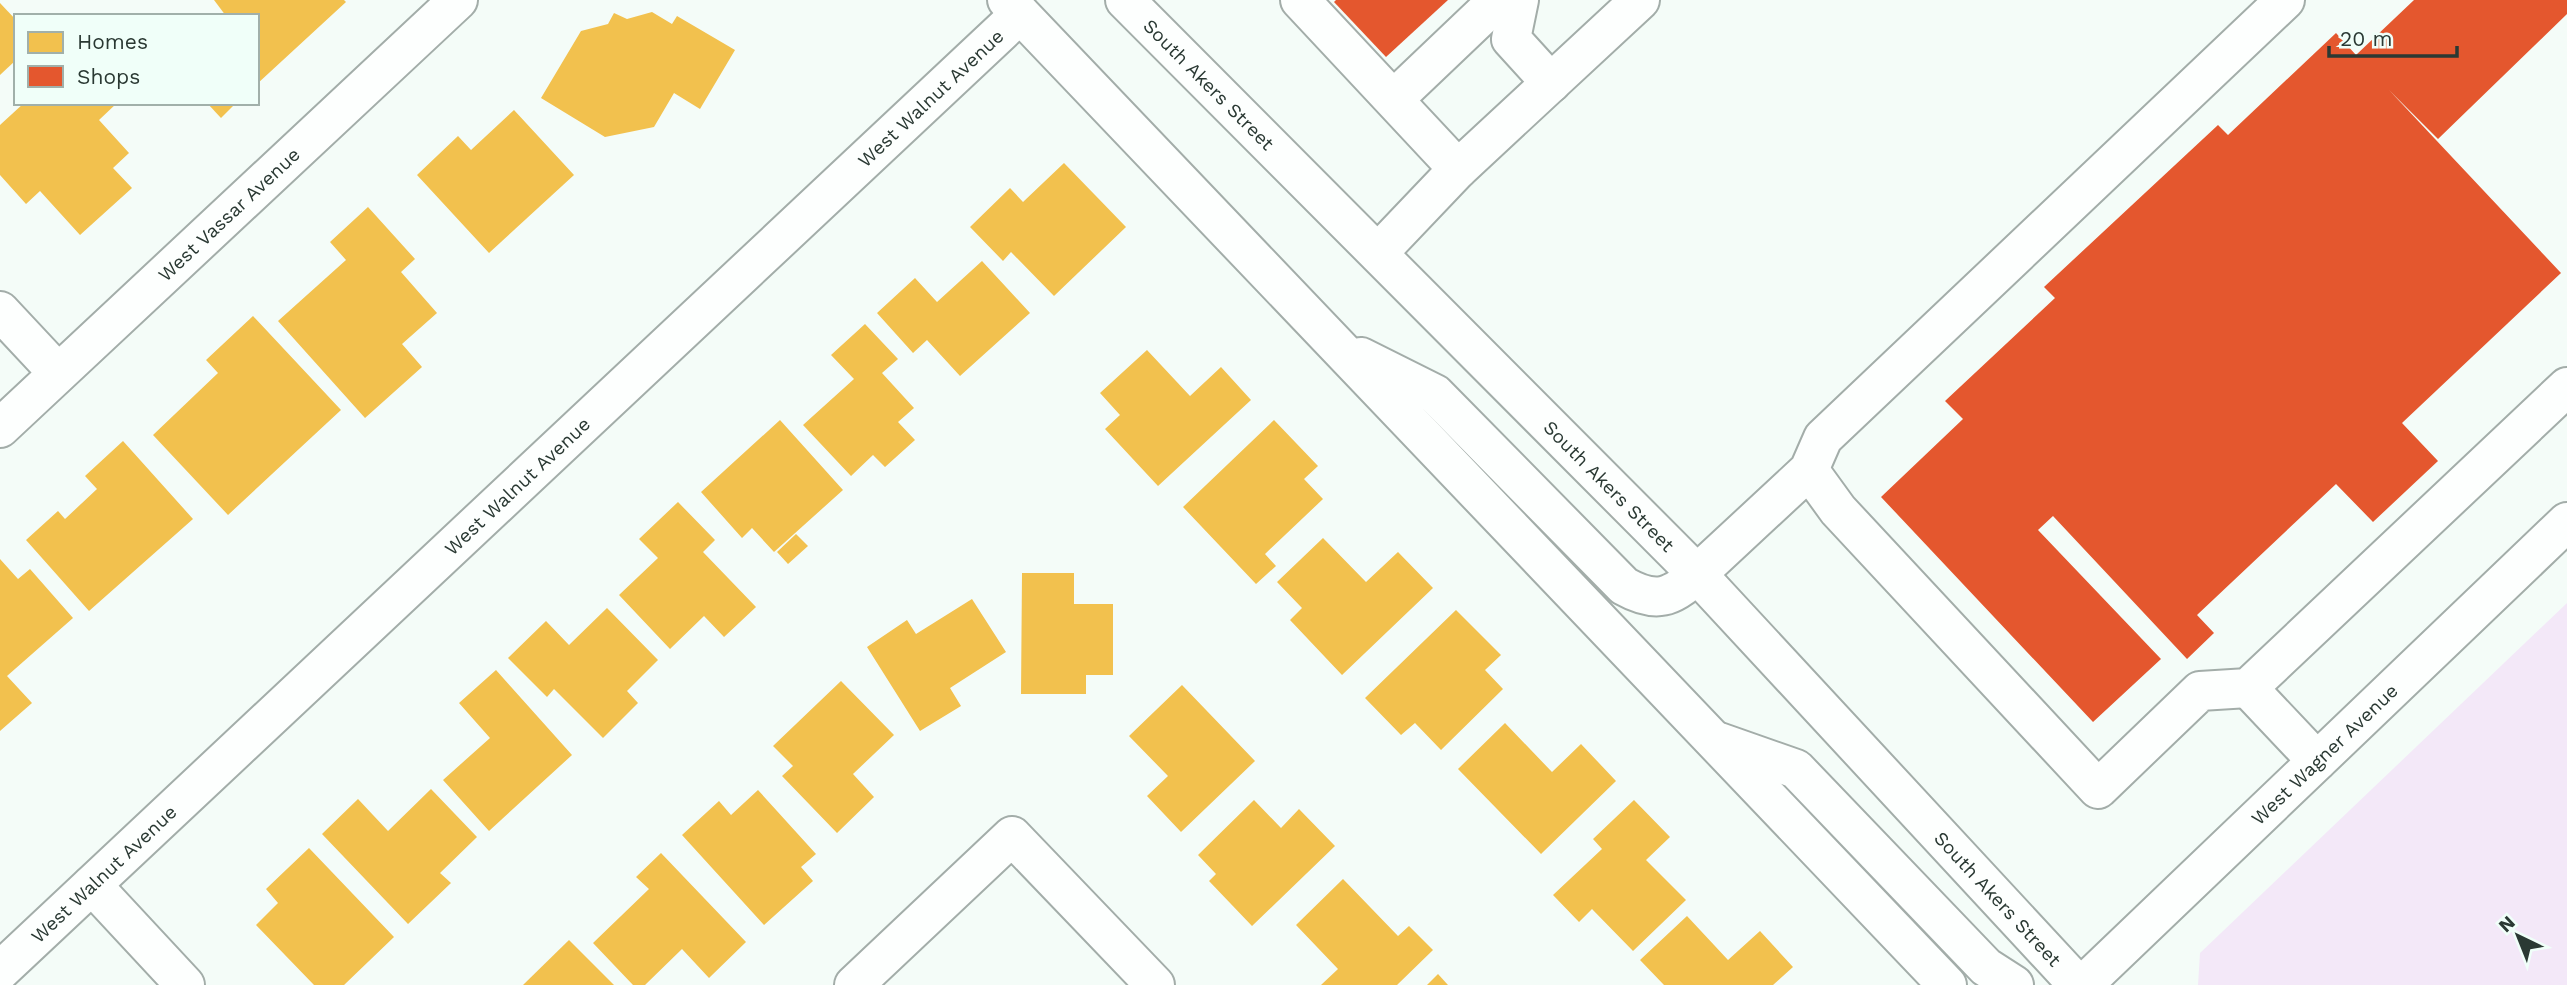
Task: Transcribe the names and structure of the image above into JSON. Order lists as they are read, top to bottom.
{
  "streets": {
    "main road": [
      "South Akers Street",
      "West Walnut Avenue",
      "West Vassar Avenue",
      "West Wagner Avenue"
    ]
  },
  "crossings": [
    ["South Akers Street", "West Wagner Avenue"]
  ],
  "legend": ["Homes", "Shops"],
  "scale_bar": "20 m",
  "north": "top left"
}
